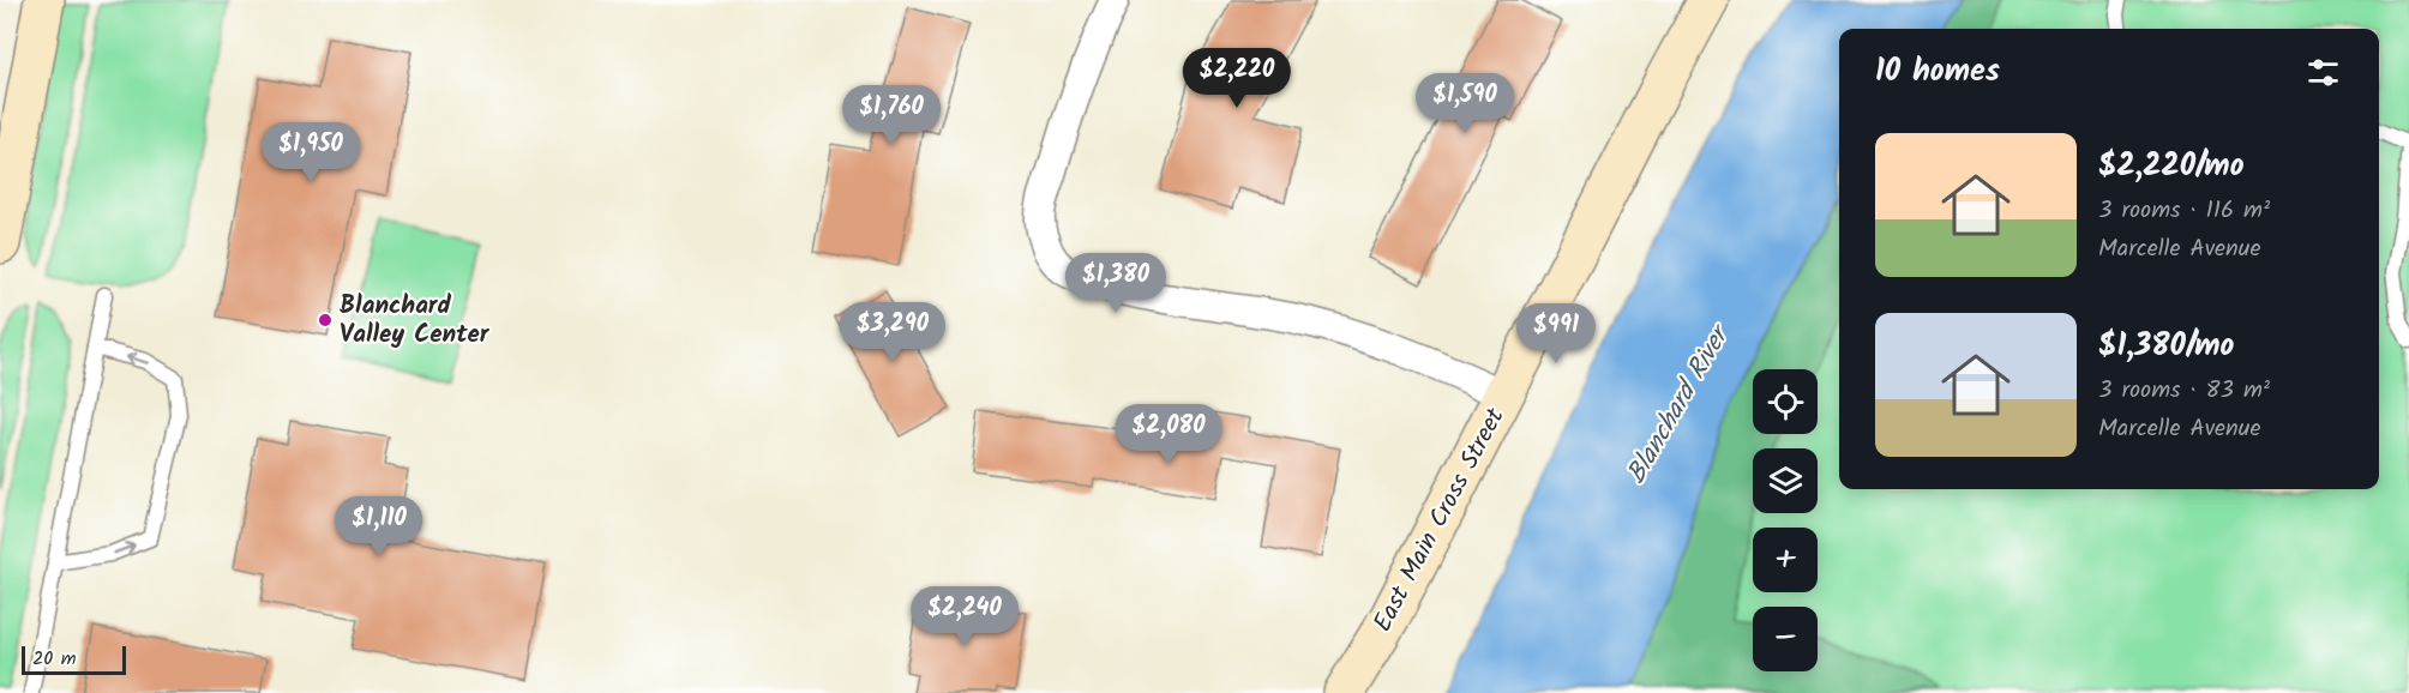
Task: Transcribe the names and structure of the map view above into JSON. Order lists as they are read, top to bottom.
{
  "streets": {
    "main road": ["East Main Cross Street"]
  },
  "water": ["Blanchard River"],
  "places": ["Blanchard Valley Center"],
  "scale_bar": "20 m",
  "page": {
    "heading": "10 homes",
    "price": [
      "$2,220",
      "$1,590",
      "$1,760",
      "$1,950",
      "$1,380",
      "$3,290",
      "$991",
      "$2,080",
      "$1,110",
      "$2,240"
    ],
    "list": [
      {
        "name": "$2,220/mo",
        "note": "3 rooms · 116 m² · Marcelle Avenue"
      },
      {
        "name": "$1,380/mo",
        "note": "3 rooms · 83 m² · Marcelle Avenue"
      }
    ],
    "map_buttons": ["+", "−"],
    "scale": "20 m"
  }
}
